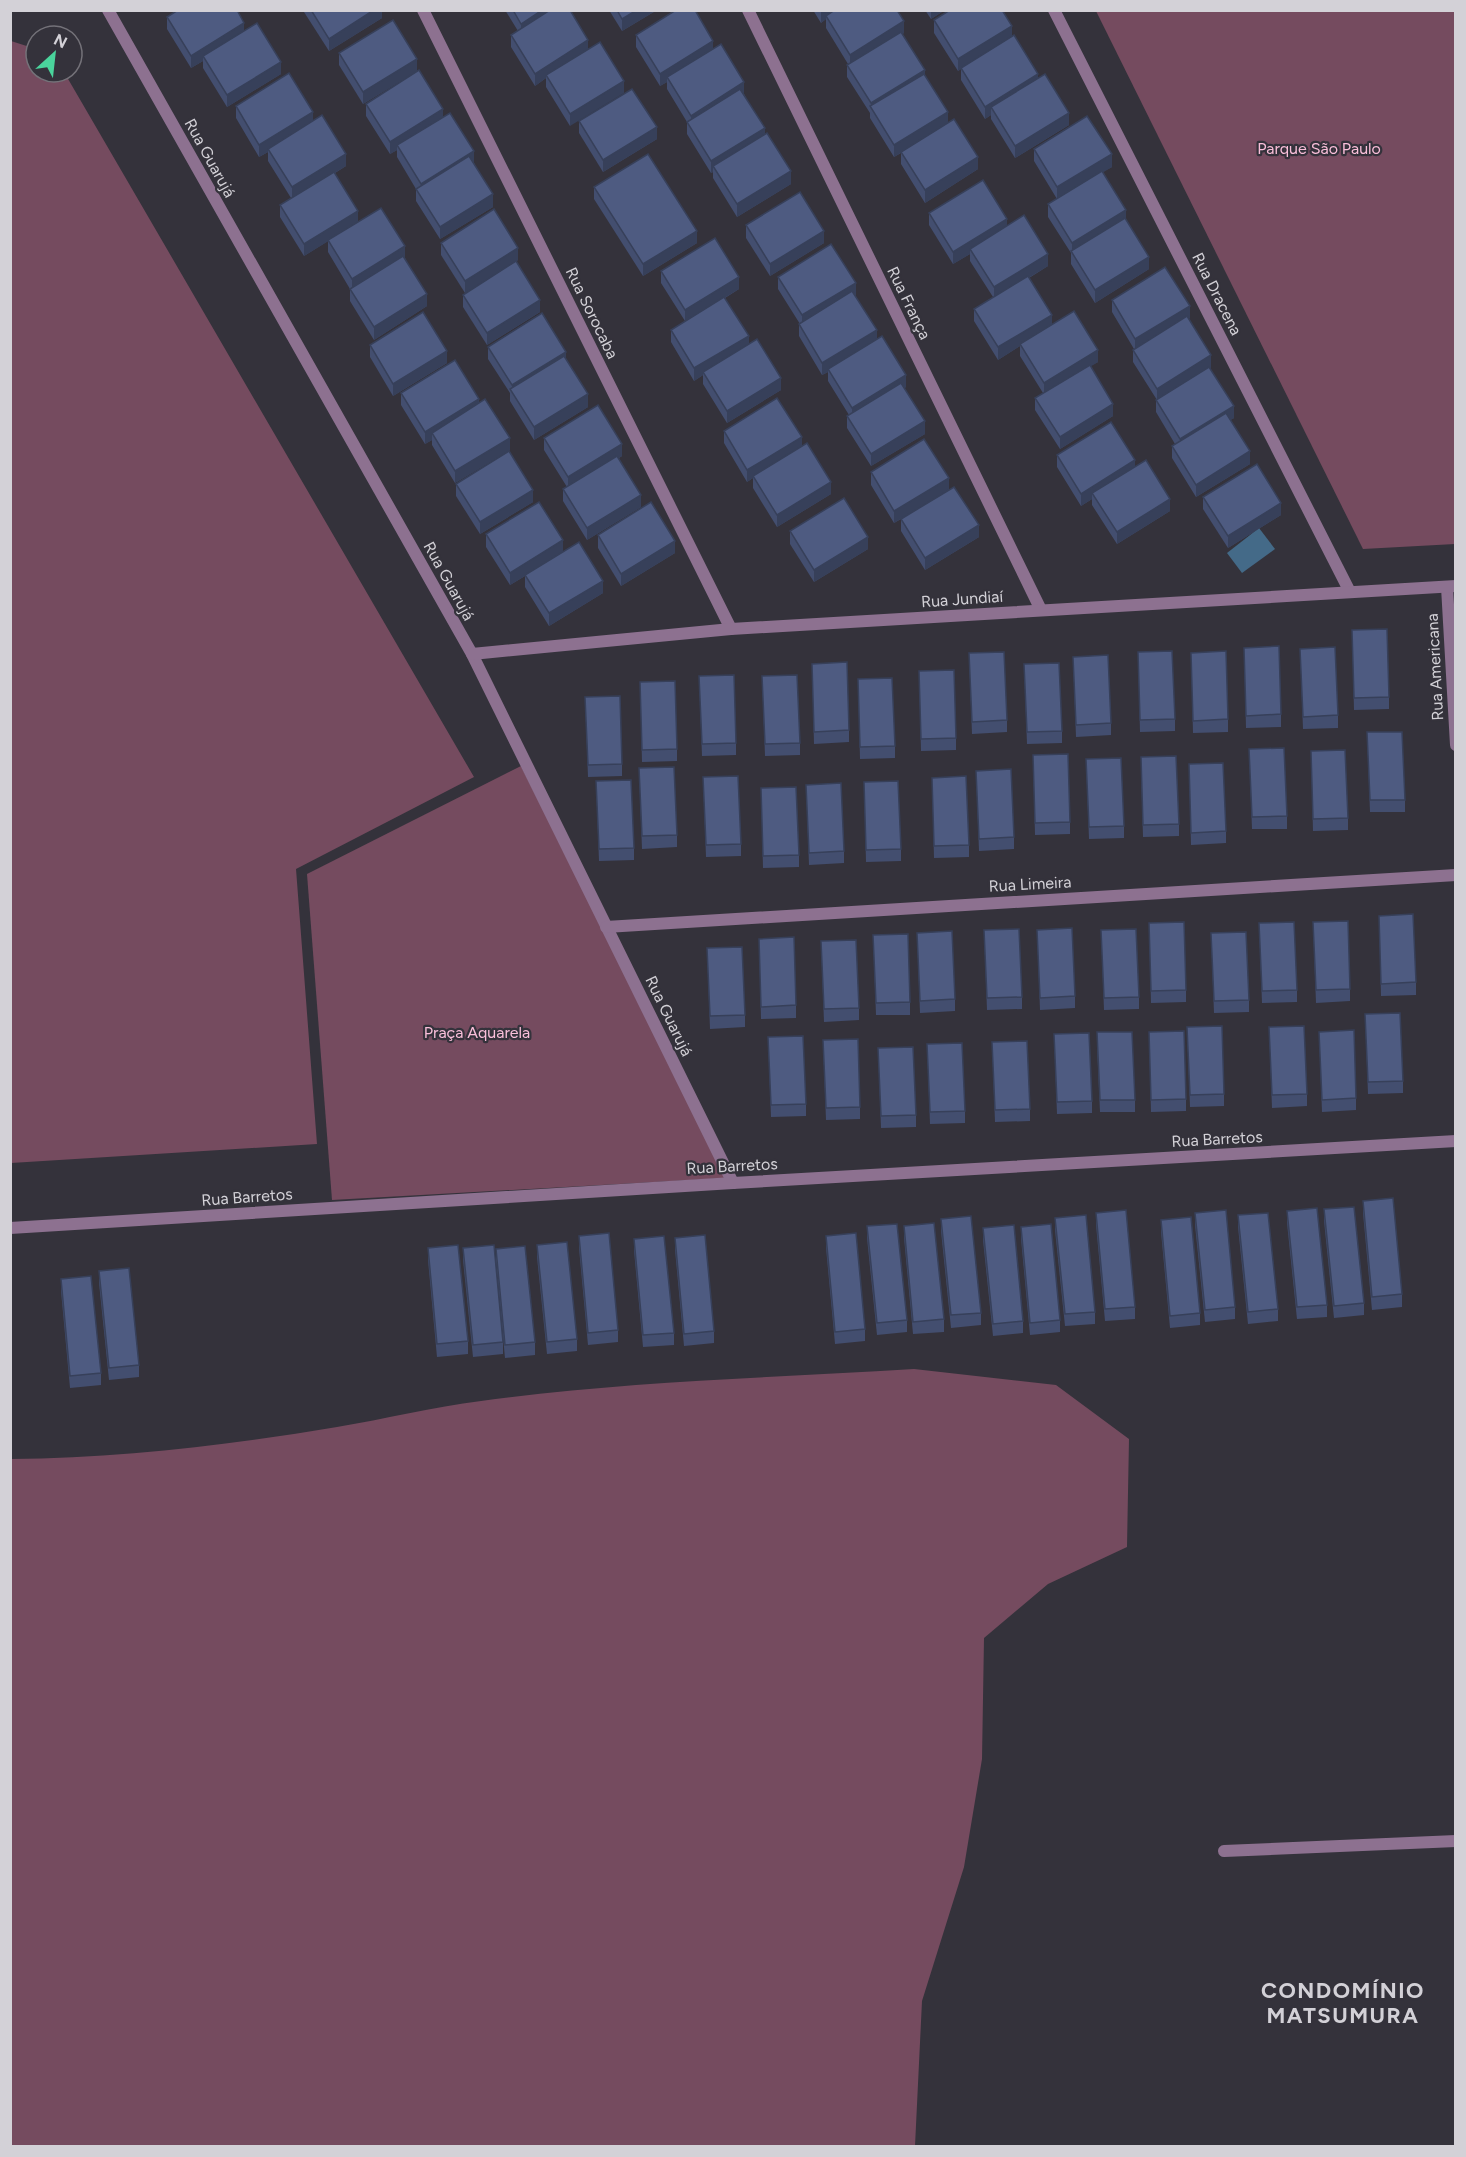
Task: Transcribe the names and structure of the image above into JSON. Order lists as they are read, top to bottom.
{
  "streets": {
    "street": [
      "Rua Guarujá",
      "Rua Dracena",
      "Rua França",
      "Rua Sorocaba",
      "Rua Jundiaí",
      "Rua Americana",
      "Rua Limeira",
      "Rua Barretos"
    ]
  },
  "crossings": [
    ["Rua Guarujá", "Rua Jundiaí"],
    ["Rua Guarujá", "Rua Limeira"],
    ["Rua Guarujá", "Rua Barretos"],
    ["Rua Dracena", "Rua Jundiaí"],
    ["Rua França", "Rua Jundiaí"],
    ["Rua Sorocaba", "Rua Jundiaí"],
    ["Rua Jundiaí", "Rua Americana"]
  ],
  "districts": ["CONDOMÍNIO MATSUMURA"],
  "parks": ["Parque São Paulo", "Praça Aquarela"],
  "north": "top right"
}
